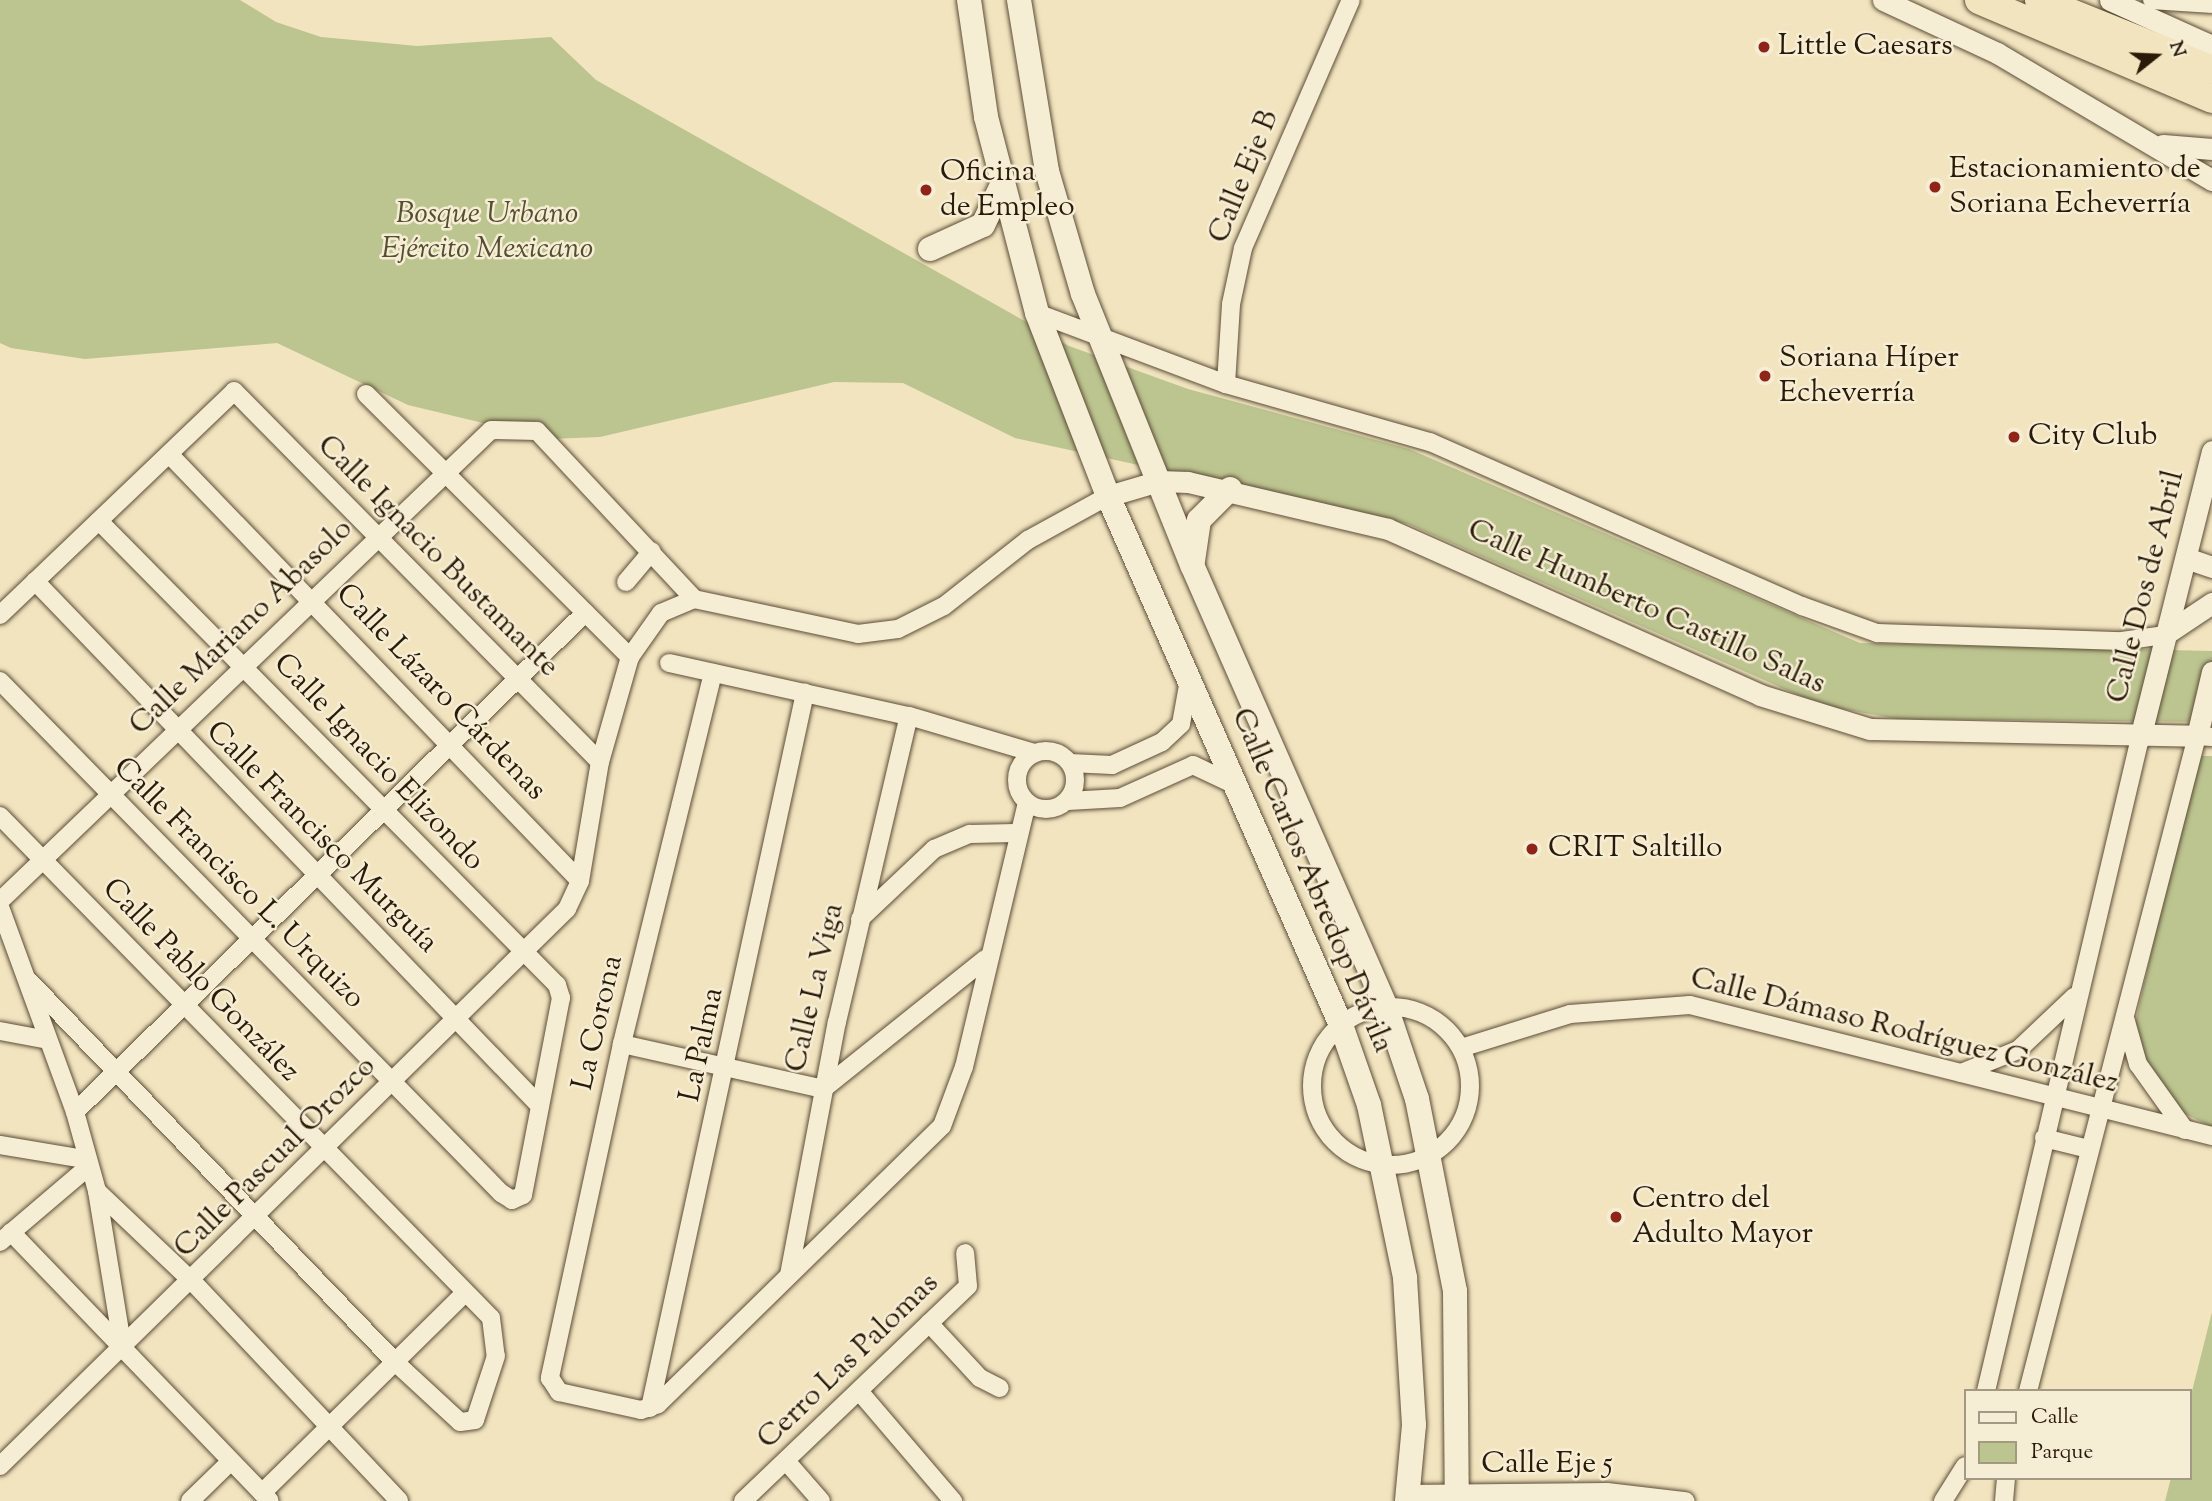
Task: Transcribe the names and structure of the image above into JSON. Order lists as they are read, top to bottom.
{
  "streets": {
    "main road": ["Calle Carlos Abredop Dávila"],
    "street": [
      "Calle Eje B",
      "Calle Ignacio Bustamante",
      "Calle Dos de Abril",
      "Calle Humberto Castillo Salas",
      "Calle Mariano Abasolo",
      "Calle Lázaro Cárdenas",
      "Calle Ignacio Elizondo",
      "Calle Francisco Murguía",
      "Calle Francisco L. Urquizo",
      "Calle Pablo González",
      "Calle La Viga",
      "La Corona",
      "Calle Dámaso Rodríguez González",
      "La Palma",
      "Calle Pascual Orozco",
      "Cerro Las Palomas",
      "Calle Eje 5"
    ]
  },
  "crossings": [
    ["Calle Ignacio Bustamante", "Calle Mariano Abasolo"],
    ["Calle Ignacio Bustamante", "Calle Lázaro Cárdenas"],
    ["Calle Ignacio Bustamante", "Calle Pascual Orozco"],
    ["Calle Dos de Abril", "Calle Humberto Castillo Salas"],
    ["Calle Humberto Castillo Salas", "Calle Carlos Abredop Dávila"],
    ["Calle Mariano Abasolo", "Calle Lázaro Cárdenas"],
    ["Calle Mariano Abasolo", "Calle Ignacio Elizondo"],
    ["Calle Mariano Abasolo", "Calle Francisco Murguía"],
    ["Calle Mariano Abasolo", "Calle Francisco L. Urquizo"],
    ["Calle Mariano Abasolo", "Calle Pablo González"],
    ["Calle Lázaro Cárdenas", "Calle Pascual Orozco"],
    ["Calle Ignacio Elizondo", "Calle Francisco Murguía"],
    ["Calle Ignacio Elizondo", "Calle Francisco L. Urquizo"],
    ["Calle Ignacio Elizondo", "Calle Pascual Orozco"],
    ["Calle Francisco Murguía", "Calle Francisco L. Urquizo"],
    ["Calle Francisco Murguía", "Calle Pascual Orozco"],
    ["Calle Carlos Abredop Dávila", "Calle Eje 5"],
    ["Calle Francisco L. Urquizo", "Calle Pascual Orozco"],
    ["Calle Pablo González", "Calle Pascual Orozco"],
    ["La Corona", "La Palma"]
  ],
  "parks": ["Bosque Urbano Ejército Mexicano"],
  "places": [
    "Little Caesars",
    "Estacionamiento de Soriana Echeverría",
    "Oficina de Empleo",
    "Soriana Híper Echeverría",
    "City Club",
    "CRIT Saltillo",
    "Centro del Adulto Mayor"
  ],
  "legend": ["Calle", "Parque"],
  "north": "right"
}
